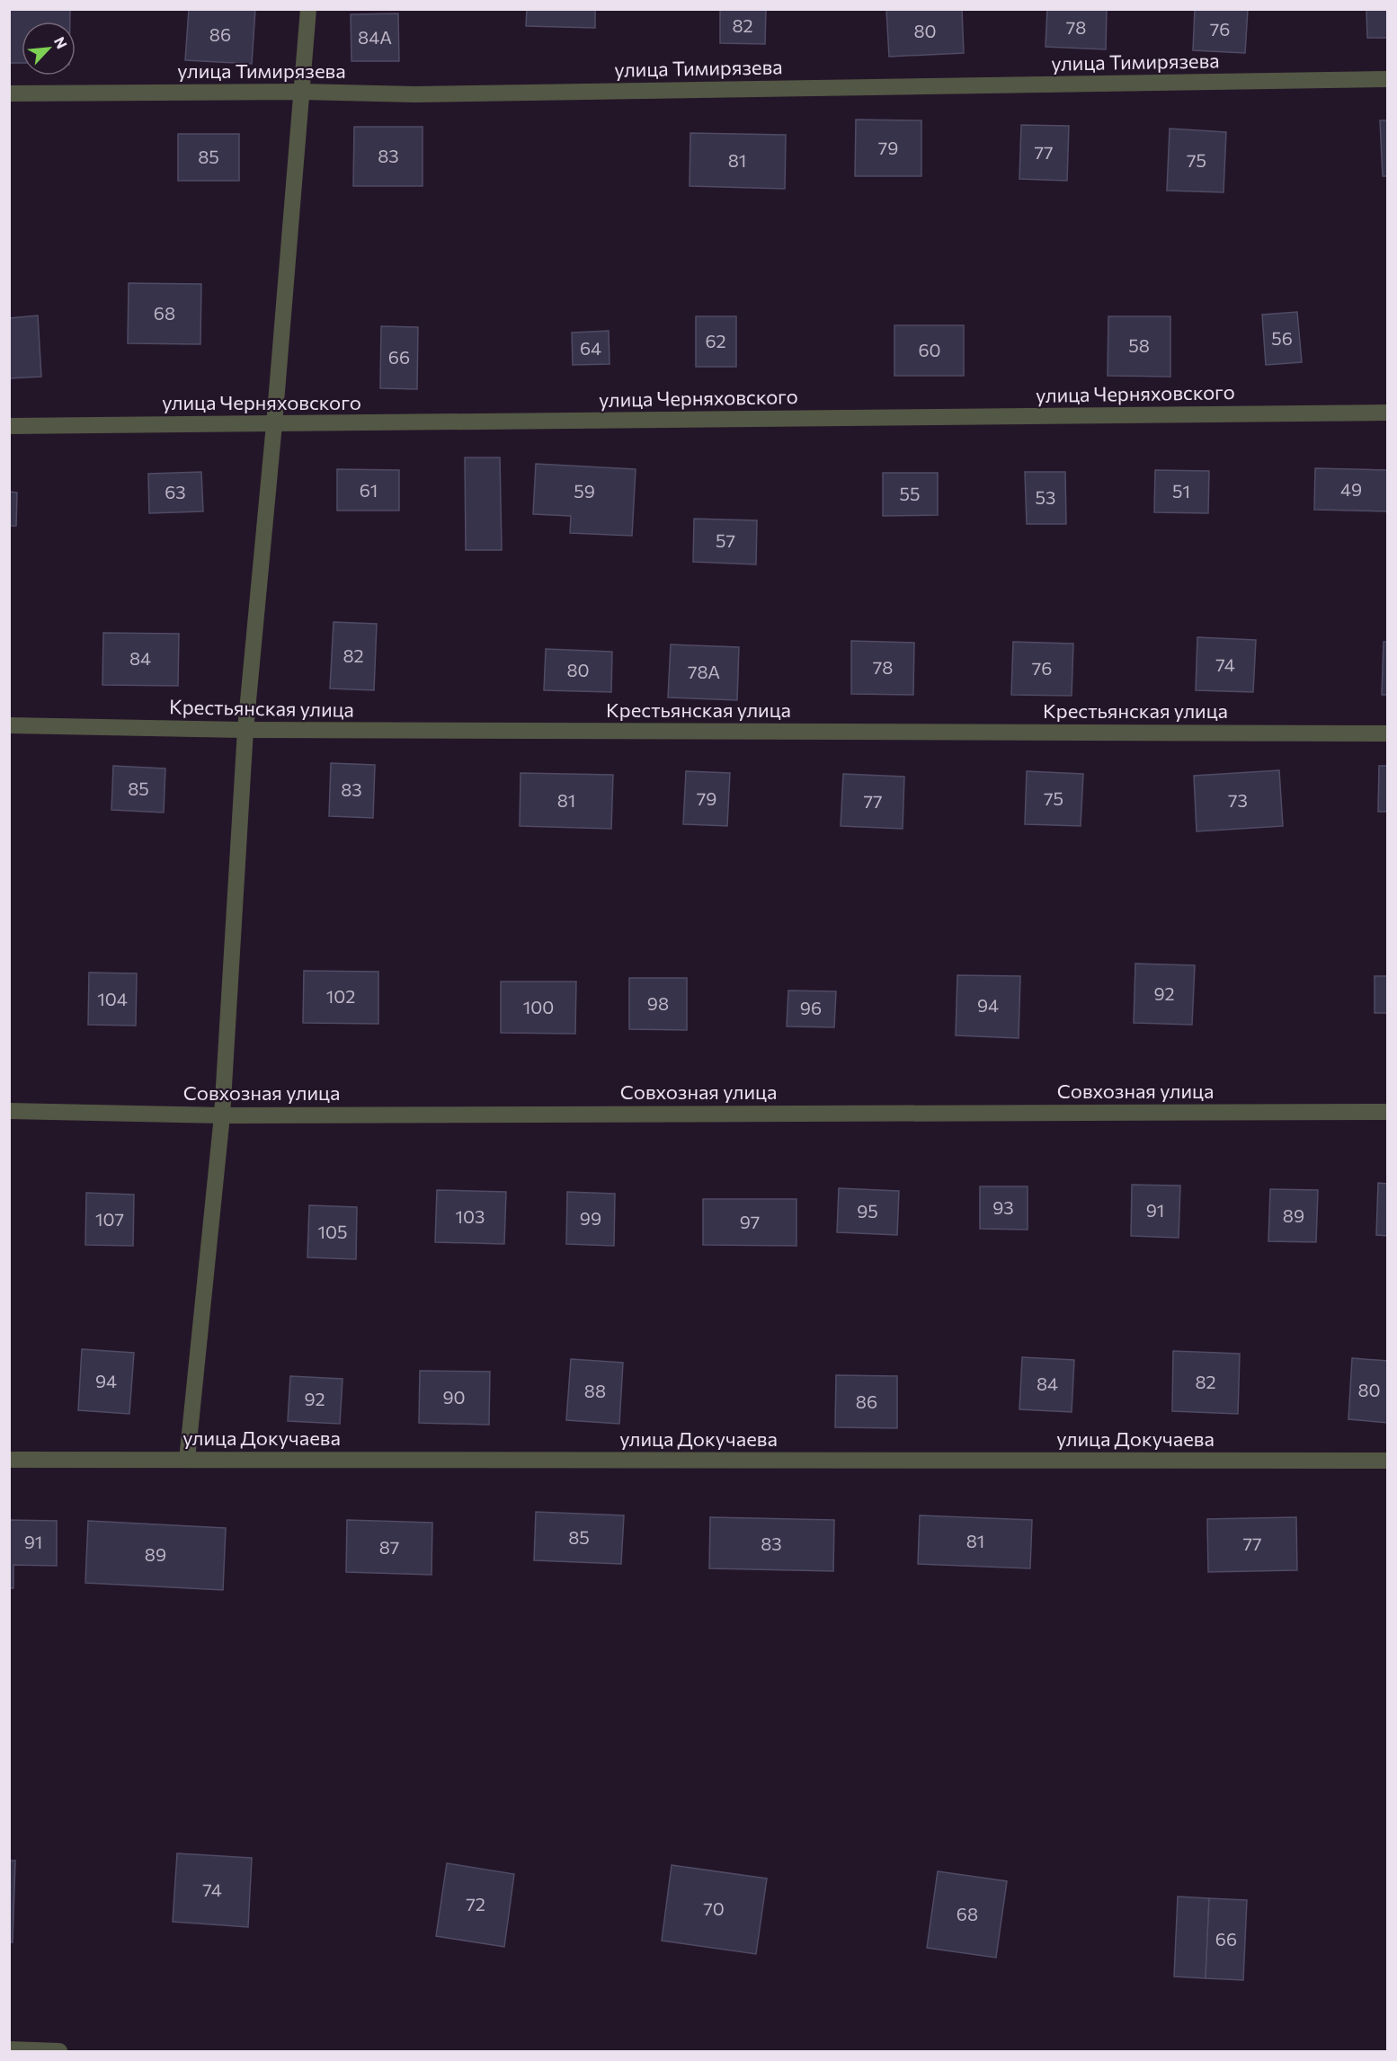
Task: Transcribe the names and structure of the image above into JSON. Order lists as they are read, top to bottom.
{
  "streets": {
    "street": [
      "улица Тимирязева",
      "улица Черняховского",
      "Крестьянская улица",
      "Совхозная улица",
      "улица Докучаева"
    ]
  },
  "house_numbers": [
    "82",
    "78",
    "76",
    "80",
    "86",
    "84А",
    "79",
    "77",
    "83",
    "85",
    "81",
    "75",
    "68",
    "56",
    "62",
    "58",
    "64",
    "60",
    "66",
    "49",
    "61",
    "59",
    "51",
    "63",
    "55",
    "53",
    "57",
    "82",
    "84",
    "74",
    "78",
    "76",
    "80",
    "78А",
    "85",
    "83",
    "79",
    "75",
    "81",
    "73",
    "77",
    "92",
    "102",
    "104",
    "98",
    "94",
    "100",
    "96",
    "93",
    "91",
    "95",
    "89",
    "103",
    "99",
    "107",
    "97",
    "105",
    "94",
    "82",
    "84",
    "80",
    "88",
    "90",
    "92",
    "86",
    "85",
    "81",
    "91",
    "83",
    "77",
    "87",
    "89",
    "74",
    "72",
    "70",
    "68",
    "66"
  ],
  "north": "top right"
}
